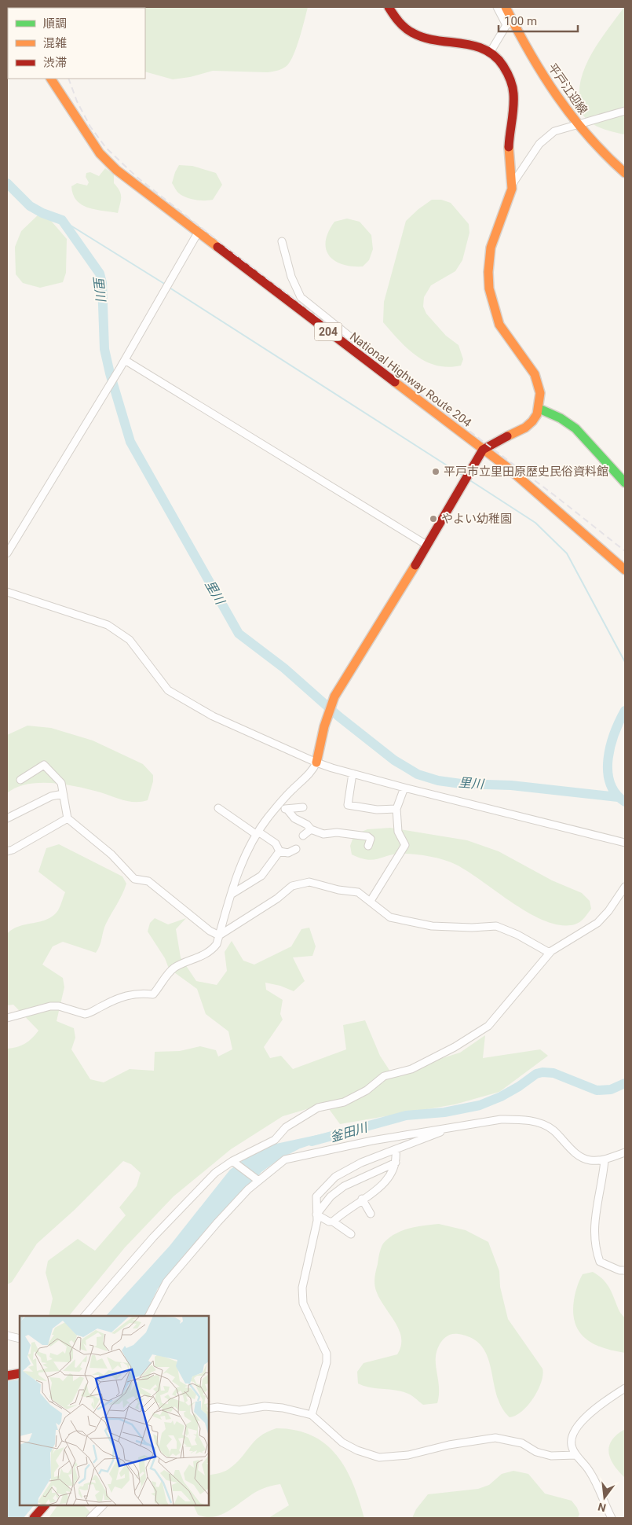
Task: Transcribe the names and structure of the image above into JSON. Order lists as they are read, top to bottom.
{
  "streets": {
    "main road": ["平戸江迎線", "204", "National Highway Route 204"]
  },
  "water": ["里川", "釜田川"],
  "places": ["平戸市立里田原歴史民俗資料館", "やよい幼稚園"],
  "legend": ["順調", "混雑", "渋滞"],
  "scale_bar": "100 m",
  "north": "bottom"
}
